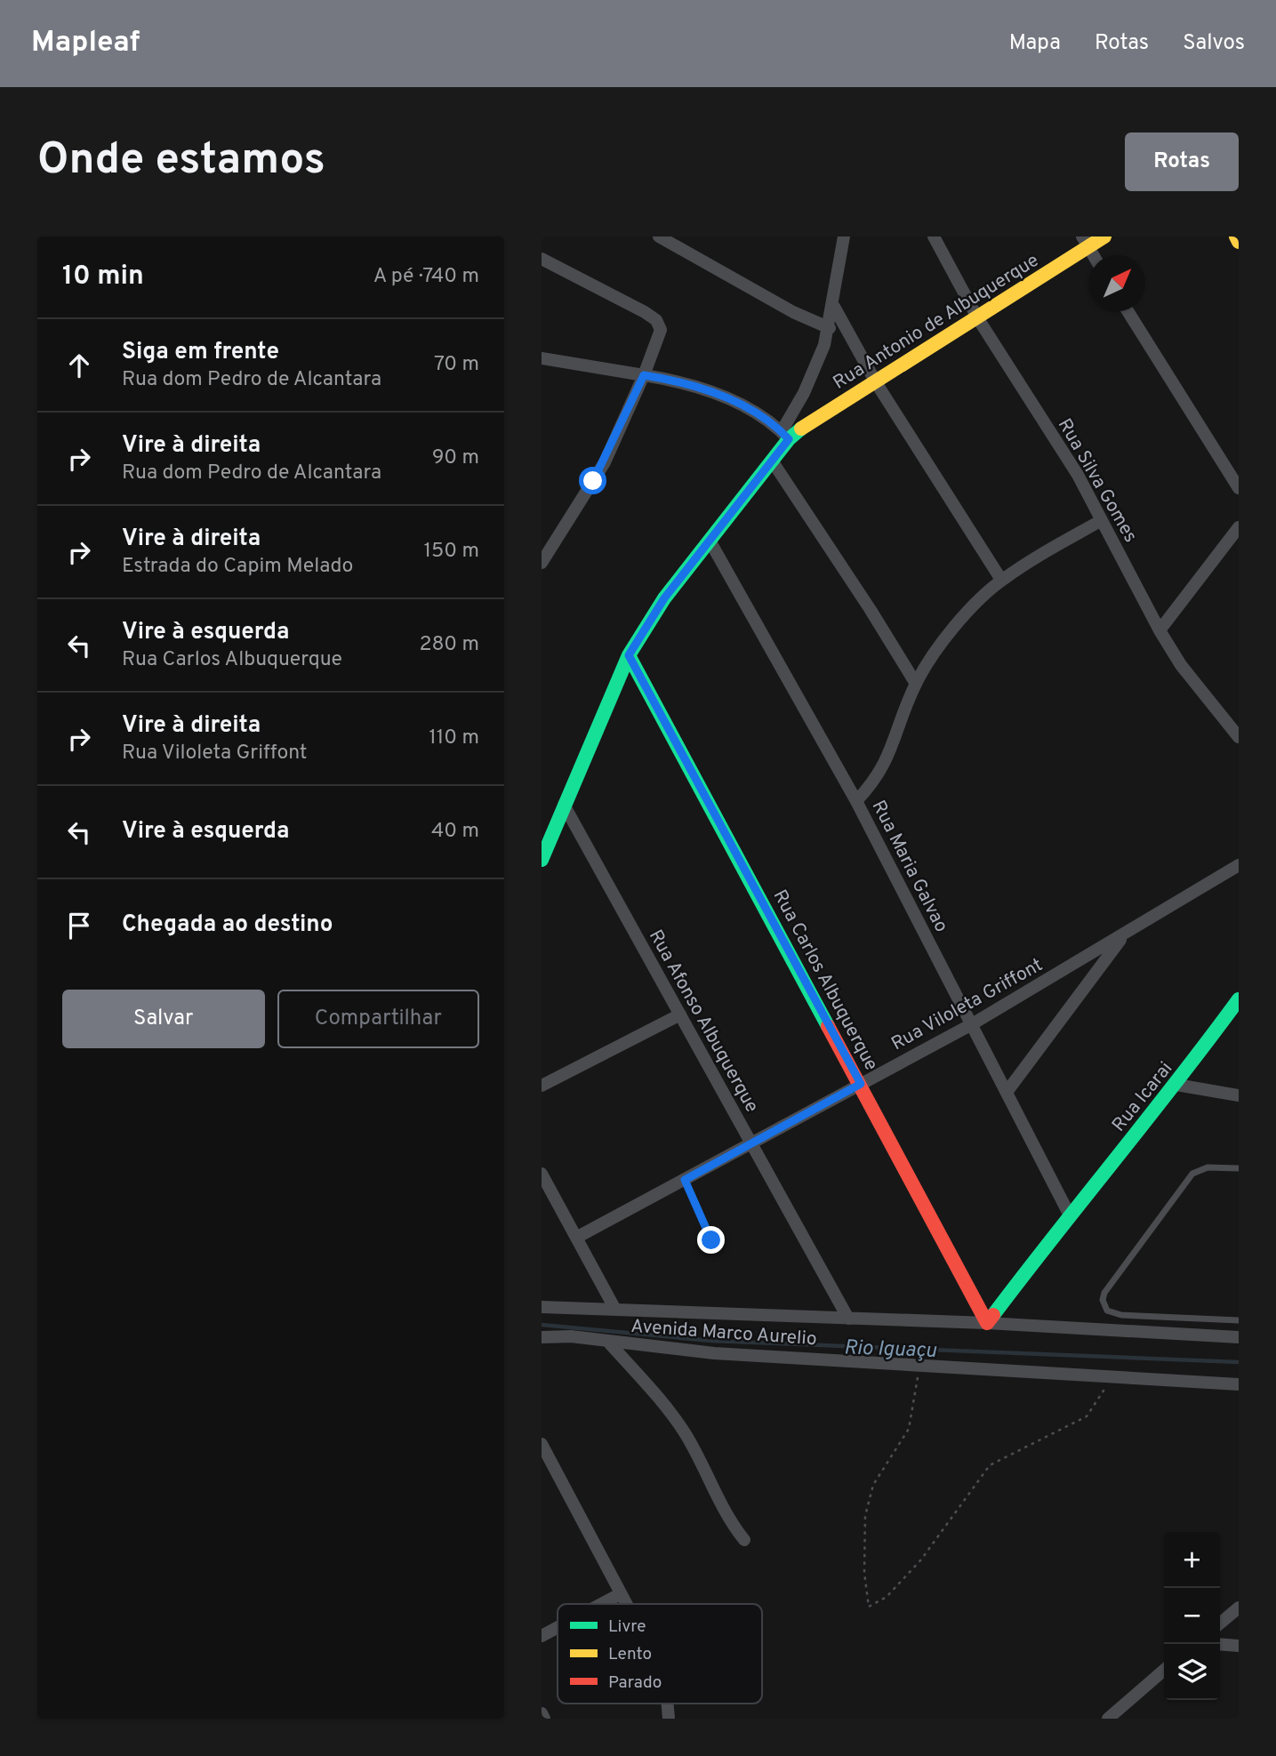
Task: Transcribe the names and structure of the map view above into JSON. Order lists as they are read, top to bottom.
{
  "streets": {
    "street": [
      "Rua Antonio de Albuquerque",
      "Rua Silva Gomes",
      "Rua Maria Galvao",
      "Rua Carlos Albuquerque",
      "Rua Viloleta Griffont",
      "Rua Afonso Albuquerque",
      "Rua Icarai",
      "Avenida Marco Aurelio"
    ]
  },
  "crossings": [
    ["Rua Antonio de Albuquerque", "Rua Silva Gomes"],
    ["Rua Antonio de Albuquerque", "Rua Maria Galvao"],
    ["Rua Antonio de Albuquerque", "Rua Carlos Albuquerque"],
    ["Rua Antonio de Albuquerque", "Rua Afonso Albuquerque"],
    ["Rua Maria Galvao", "Rua Viloleta Griffont"],
    ["Rua Maria Galvao", "Rua Icarai"],
    ["Rua Carlos Albuquerque", "Rua Viloleta Griffont"],
    ["Rua Carlos Albuquerque", "Rua Icarai"],
    ["Rua Viloleta Griffont", "Rua Afonso Albuquerque"]
  ],
  "water": ["Rio Iguaçu"],
  "legend": ["Livre", "Lento", "Parado"],
  "north": "top right",
  "page": {
    "header": "Mapleaf",
    "nav": ["Mapa", "Rotas", "Salvos"],
    "buttons": [
      "Rotas",
      ["Salvar", "Compartilhar"]
    ],
    "title": "Onde estamos",
    "heading": ["10 min", "A pé · 740 m"],
    "list": [
      ["Siga em frente", "Rua dom Pedro de Alcantara", "70 m"],
      ["Vire à direita", "Rua dom Pedro de Alcantara", "90 m"],
      ["Vire à direita", "Estrada do Capim Melado", "150 m"],
      ["Vire à esquerda", "Rua Carlos Albuquerque", "280 m"],
      ["Vire à direita", "Rua Viloleta Griffont", "110 m"],
      ["Vire à esquerda", "40 m"],
      "Chegada ao destino"
    ],
    "map_buttons": ["+", "−"]
  }
}
